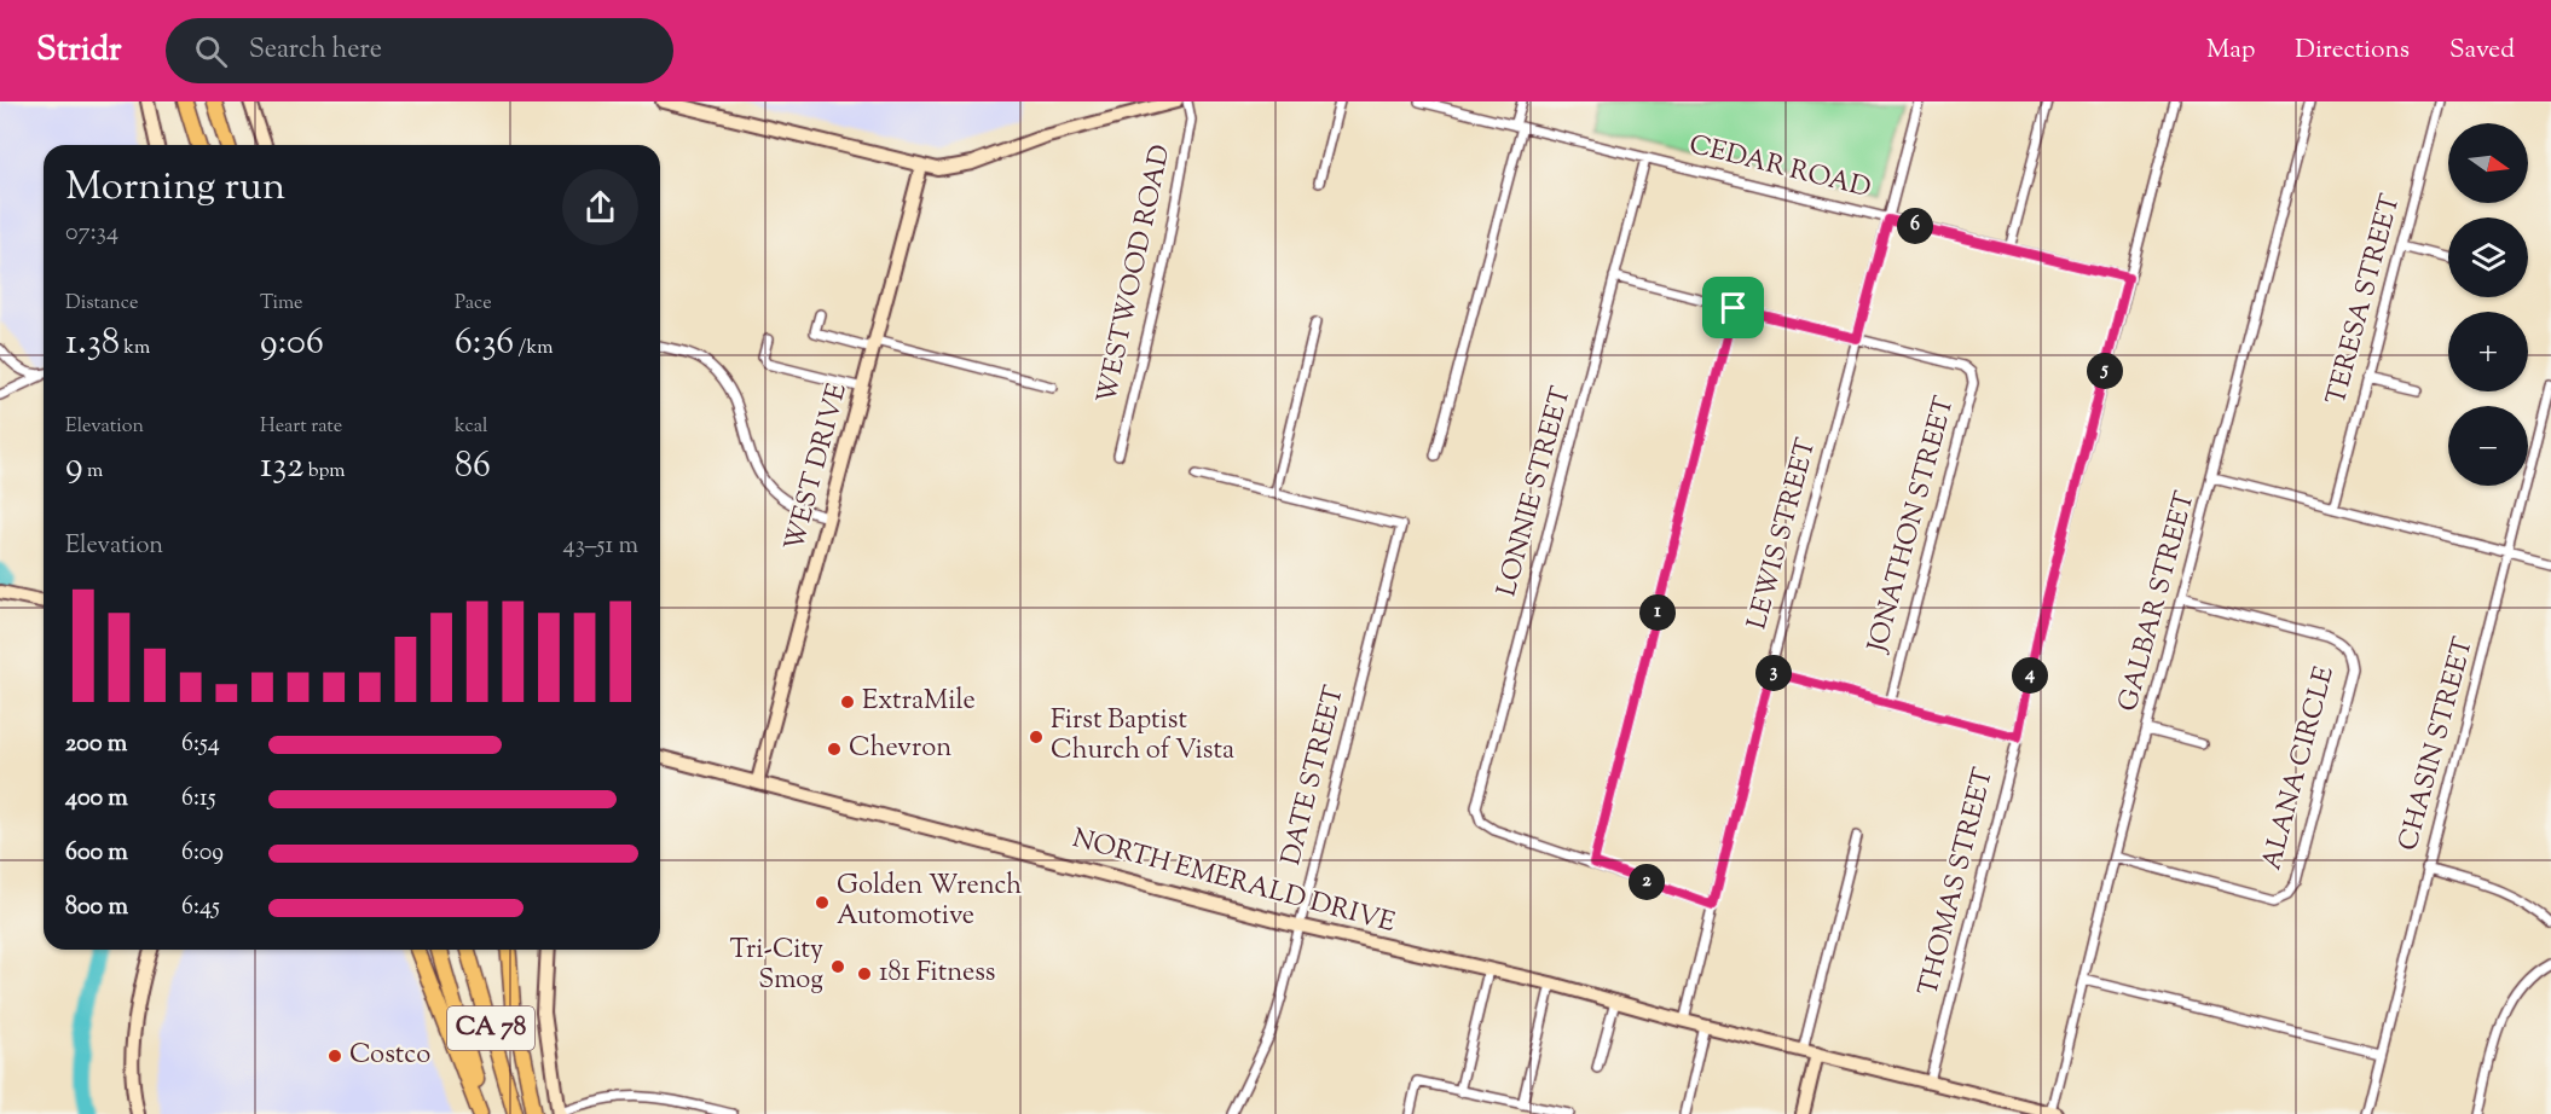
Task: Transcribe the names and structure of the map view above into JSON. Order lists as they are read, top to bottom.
{
  "streets": {
    "highway": ["CA 78"],
    "main road": ["WEST DRIVE", "NORTH EMERALD DRIVE"],
    "street": [
      "CEDAR ROAD",
      "WESTWOOD ROAD",
      "TERESA STREET",
      "LONNIE STREET",
      "JONATHON STREET",
      "LEWIS STREET",
      "GALBAR STREET",
      "CHASIN STREET",
      "ALANA CIRCLE",
      "DATE STREET",
      "THOMAS STREET"
    ]
  },
  "crossings": [
    ["CEDAR ROAD", "LONNIE STREET"],
    ["CEDAR ROAD", "LEWIS STREET"],
    ["CEDAR ROAD", "THOMAS STREET"],
    ["WEST DRIVE", "NORTH EMERALD DRIVE"],
    ["JONATHON STREET", "LEWIS STREET"],
    ["LEWIS STREET", "NORTH EMERALD DRIVE"],
    ["GALBAR STREET", "ALANA CIRCLE"],
    ["GALBAR STREET", "NORTH EMERALD DRIVE"],
    ["DATE STREET", "NORTH EMERALD DRIVE"],
    ["NORTH EMERALD DRIVE", "THOMAS STREET"]
  ],
  "places": [
    "ExtraMile",
    "First Baptist Church of Vista",
    "Chevron",
    "Golden Wrench Automotive",
    "Tri-City Smog",
    "181 Fitness",
    "Costco"
  ],
  "north": "right",
  "page": {
    "header": "Stridr",
    "search": "Search here",
    "nav": ["Map", "Directions", "Saved"],
    "map_buttons": ["+", "−"],
    "heading": ["Morning run", "07:34"],
    "pins": [
      "6",
      "5",
      "1",
      "3",
      "4",
      "2"
    ],
    "stats": [
      ["Distance", "1.38 km"],
      ["Time", "9:06"],
      ["Pace", "6:36 /km"],
      ["Elevation", "9 m"],
      ["Heart rate", "132 bpm"],
      ["kcal", "86"]
    ],
    "chart": ["Elevation", "43–51 m"],
    "list": [
      {
        "name": "200 m",
        "note": "6:54"
      },
      {
        "name": "400 m",
        "note": "6:15"
      },
      {
        "name": "600 m",
        "note": "6:09"
      },
      {
        "name": "800 m",
        "note": "6:45"
      }
    ]
  }
}
